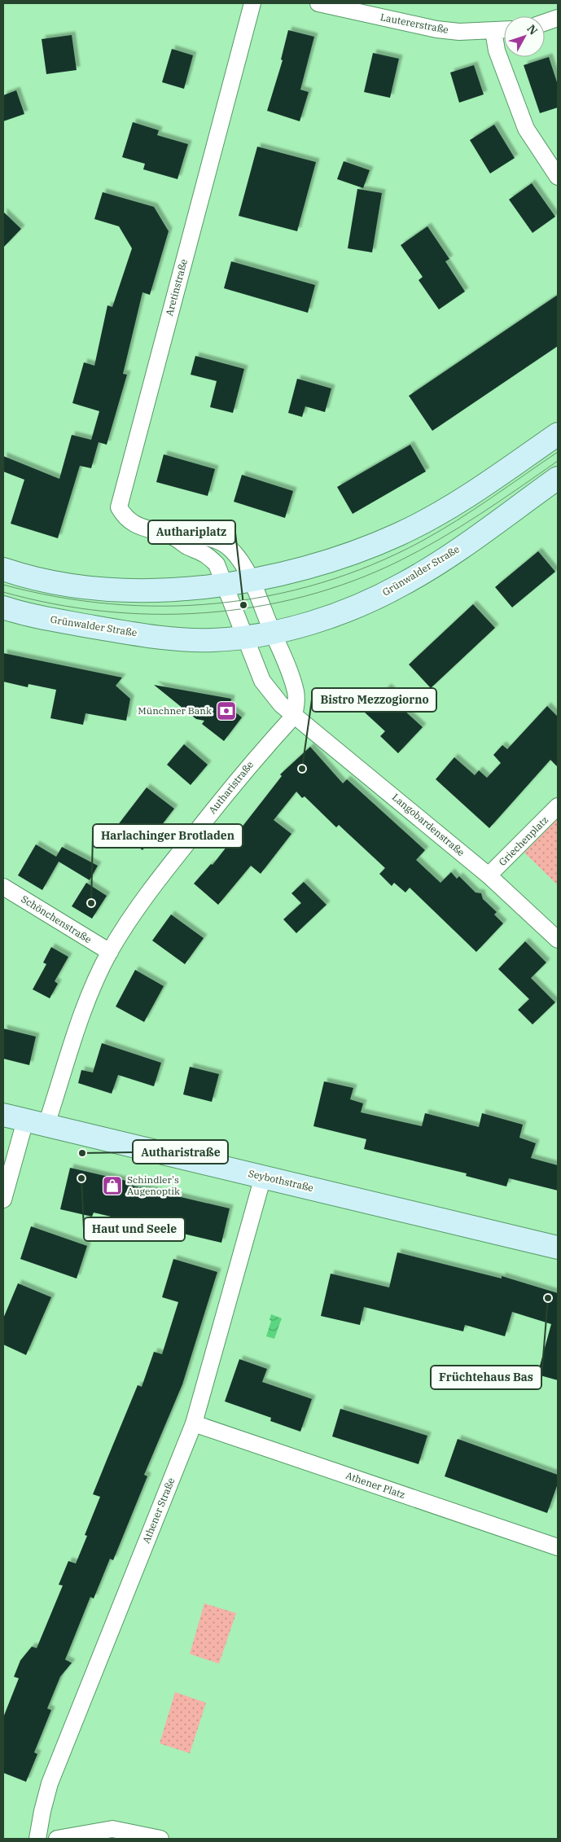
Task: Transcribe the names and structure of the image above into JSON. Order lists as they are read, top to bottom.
{
  "streets": {
    "main road": ["Grünwalder Straße", "Seybothstraße"],
    "street": [
      "Lautererstraße",
      "Aretinstraße",
      "Autharistraße",
      "Langobardenstraße",
      "Griechenplatz",
      "Schönchenstraße",
      "Athener Platz",
      "Athener Straße"
    ]
  },
  "crossings": [
    ["Aretinstraße", "Langobardenstraße"],
    ["Grünwalder Straße", "Langobardenstraße"],
    ["Autharistraße", "Langobardenstraße"],
    ["Autharistraße", "Schönchenstraße"],
    ["Autharistraße", "Seybothstraße"],
    ["Langobardenstraße", "Griechenplatz"],
    ["Seybothstraße", "Athener Straße"],
    ["Athener Platz", "Athener Straße"]
  ],
  "places": {
    "other": [
      "Authariplatz",
      "Bistro Mezzogiorno",
      "Harlachinger Brotladen",
      "Autharistraße",
      "Haut und Seele",
      "Früchtehaus Bas"
    ],
    "bank": ["Münchner Bank"],
    "shop": ["Schindler's Augenoptik"]
  },
  "north": "top right"
}
